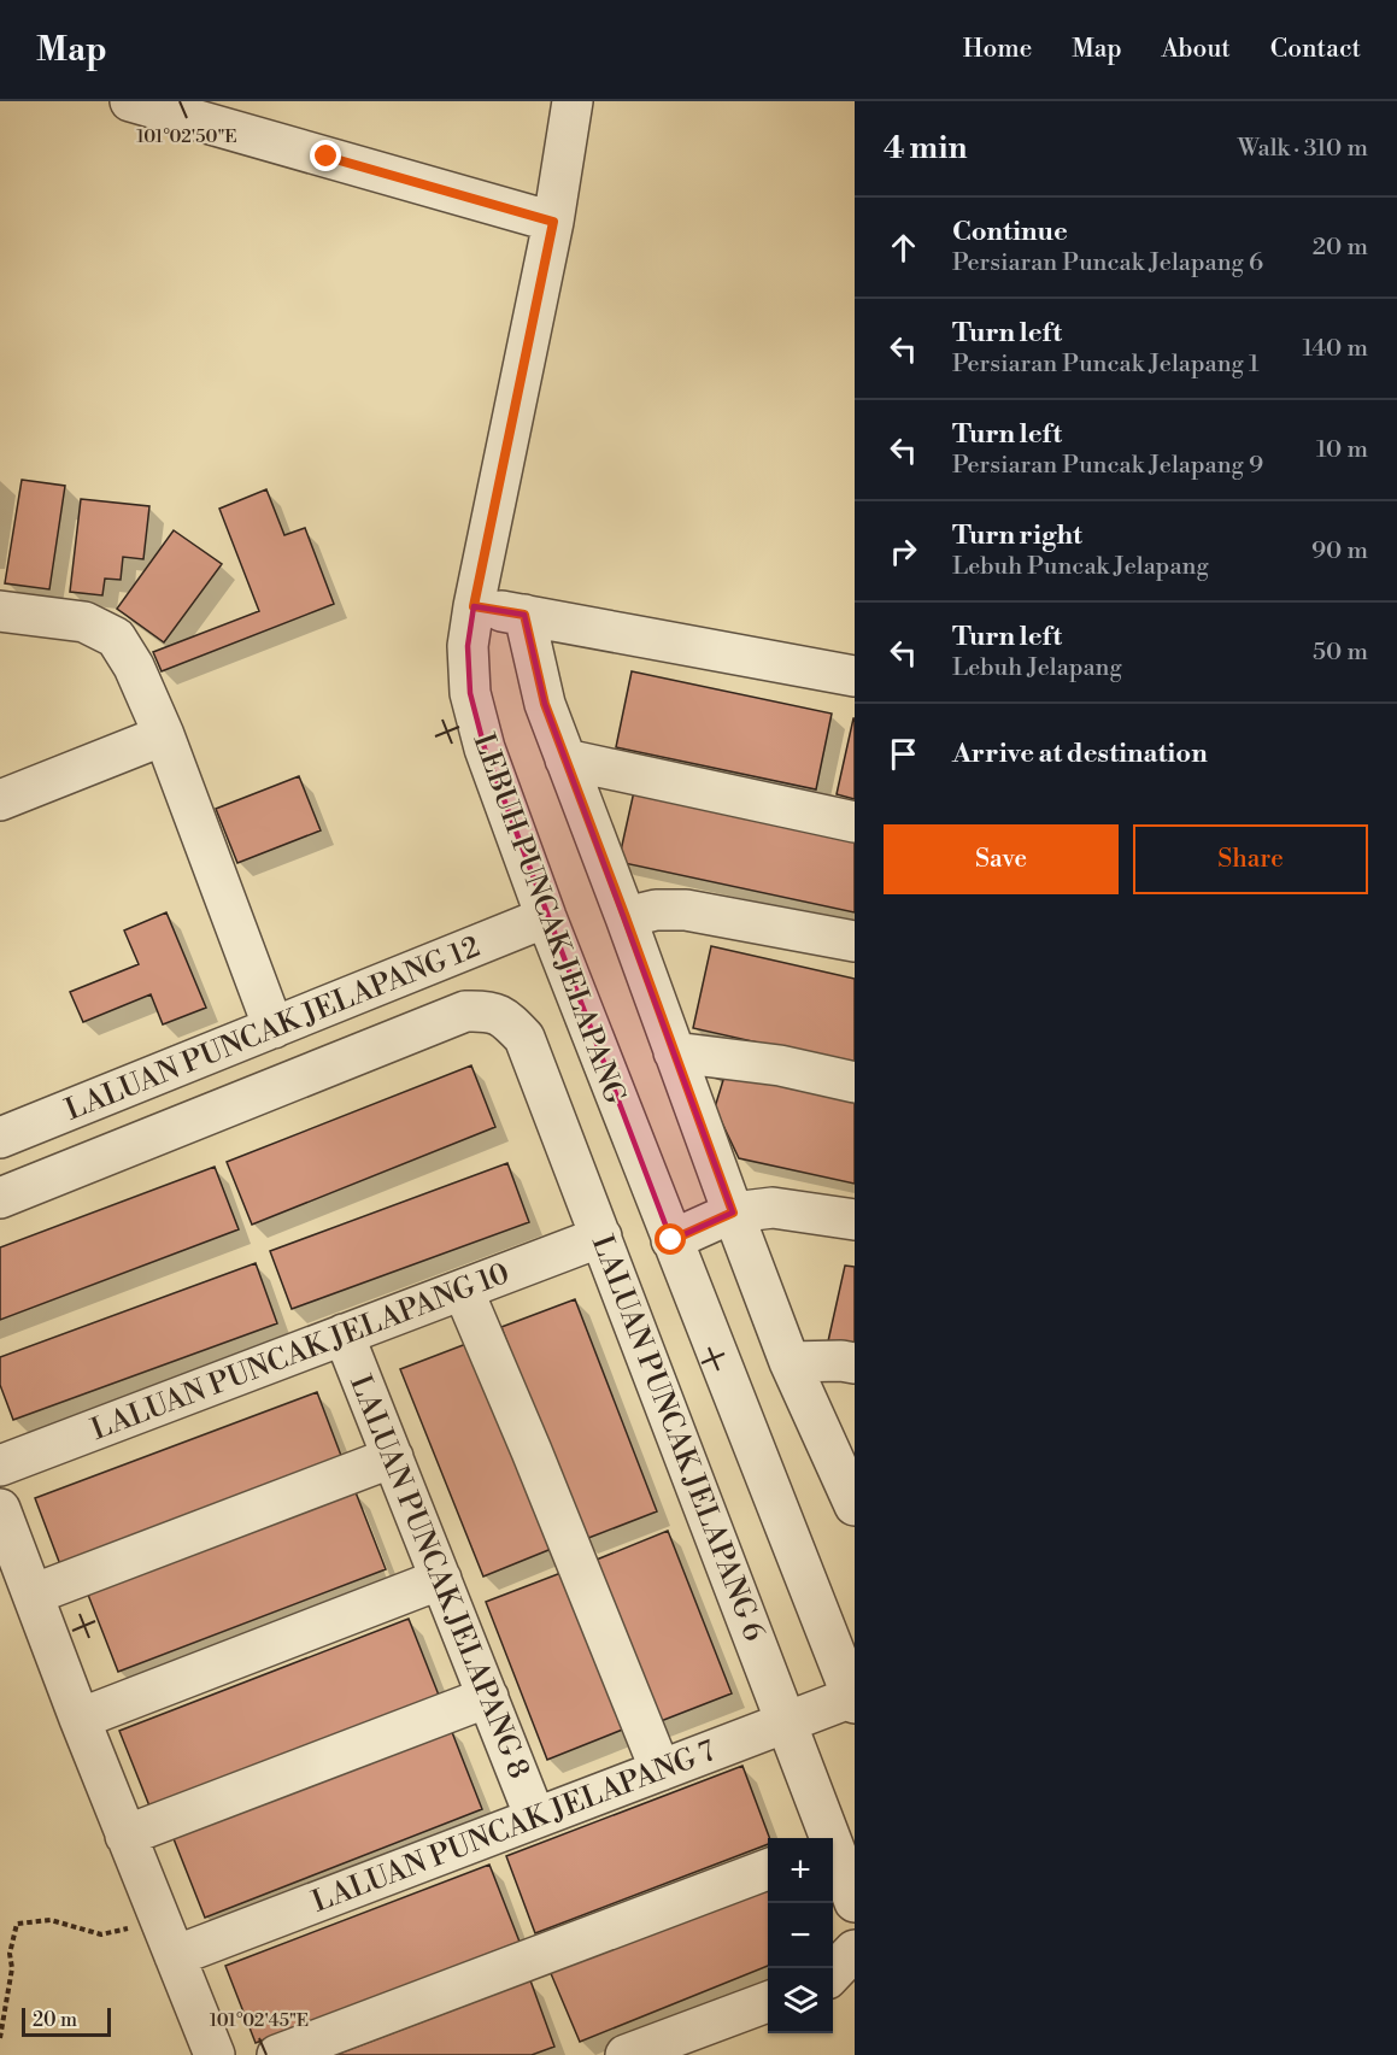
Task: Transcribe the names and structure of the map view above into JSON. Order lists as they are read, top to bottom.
{
  "streets": {
    "street": [
      "LEBUH PUNCAK JELAPANG",
      "LALUAN PUNCAK JELAPANG 12",
      "LALUAN PUNCAK JELAPANG 10",
      "LALUAN PUNCAK JELAPANG 6",
      "LALUAN PUNCAK JELAPANG 8",
      "LALUAN PUNCAK JELAPANG 7"
    ]
  },
  "crossings": [
    ["LEBUH PUNCAK JELAPANG", "LALUAN PUNCAK JELAPANG 12"],
    ["LEBUH PUNCAK JELAPANG", "LALUAN PUNCAK JELAPANG 7"],
    ["LALUAN PUNCAK JELAPANG 12", "LALUAN PUNCAK JELAPANG 6"],
    ["LALUAN PUNCAK JELAPANG 10", "LALUAN PUNCAK JELAPANG 6"],
    ["LALUAN PUNCAK JELAPANG 10", "LALUAN PUNCAK JELAPANG 8"],
    ["LALUAN PUNCAK JELAPANG 6", "LALUAN PUNCAK JELAPANG 7"],
    ["LALUAN PUNCAK JELAPANG 8", "LALUAN PUNCAK JELAPANG 7"]
  ],
  "scale_bar": "20 m",
  "page": {
    "header": "Map",
    "nav": [
      "Home",
      "Map",
      "About",
      "Contact"
    ],
    "heading": ["4 min", "Walk · 310 m"],
    "list": [
      ["Continue", "Persiaran Puncak Jelapang 6", "20 m"],
      ["Turn left", "Persiaran Puncak Jelapang 1", "140 m"],
      ["Turn left", "Persiaran Puncak Jelapang 9", "10 m"],
      ["Turn right", "Lebuh Puncak Jelapang", "90 m"],
      ["Turn left", "Lebuh Jelapang", "50 m"],
      "Arrive at destination"
    ],
    "buttons": ["Save", "Share"],
    "map_buttons": ["+", "−"],
    "scale": "20 m"
  },
  "coordinates": ["101°02'50\"E", "101°02'45\"E"]
}
